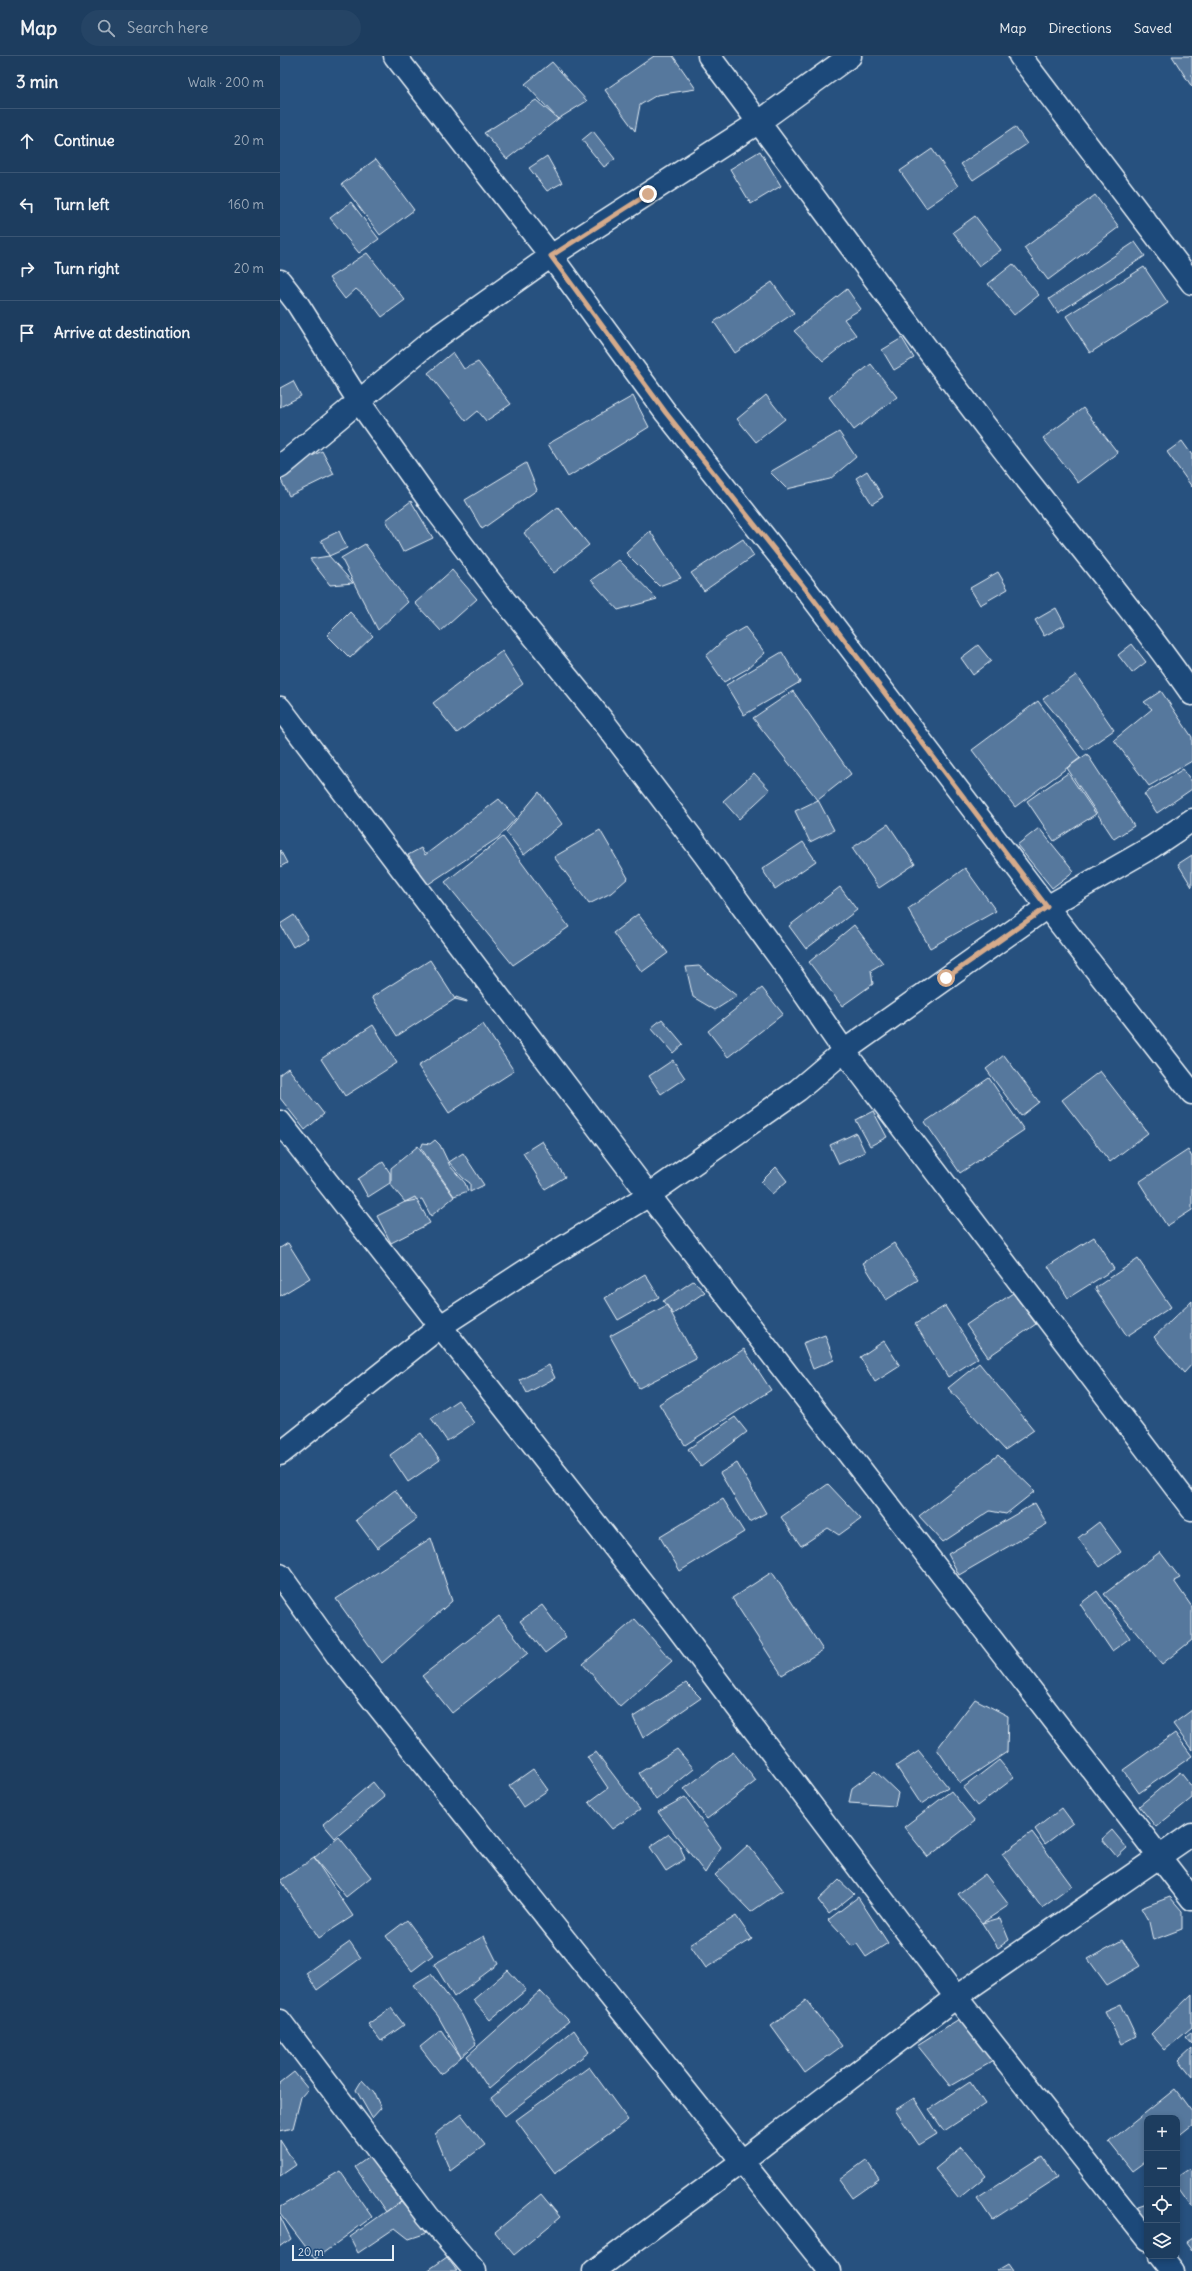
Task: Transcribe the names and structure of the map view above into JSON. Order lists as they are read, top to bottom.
{
  "scale_bar": "20 m",
  "page": {
    "header": "Map",
    "search": "Search here",
    "nav": ["Map", "Directions", "Saved"],
    "heading": ["3 min", "Walk · 200 m"],
    "list": [
      ["Continue", "20 m"],
      ["Turn left", "160 m"],
      ["Turn right", "20 m"],
      "Arrive at destination"
    ],
    "map_buttons": ["+", "−"],
    "scale": "20 m"
  }
}
